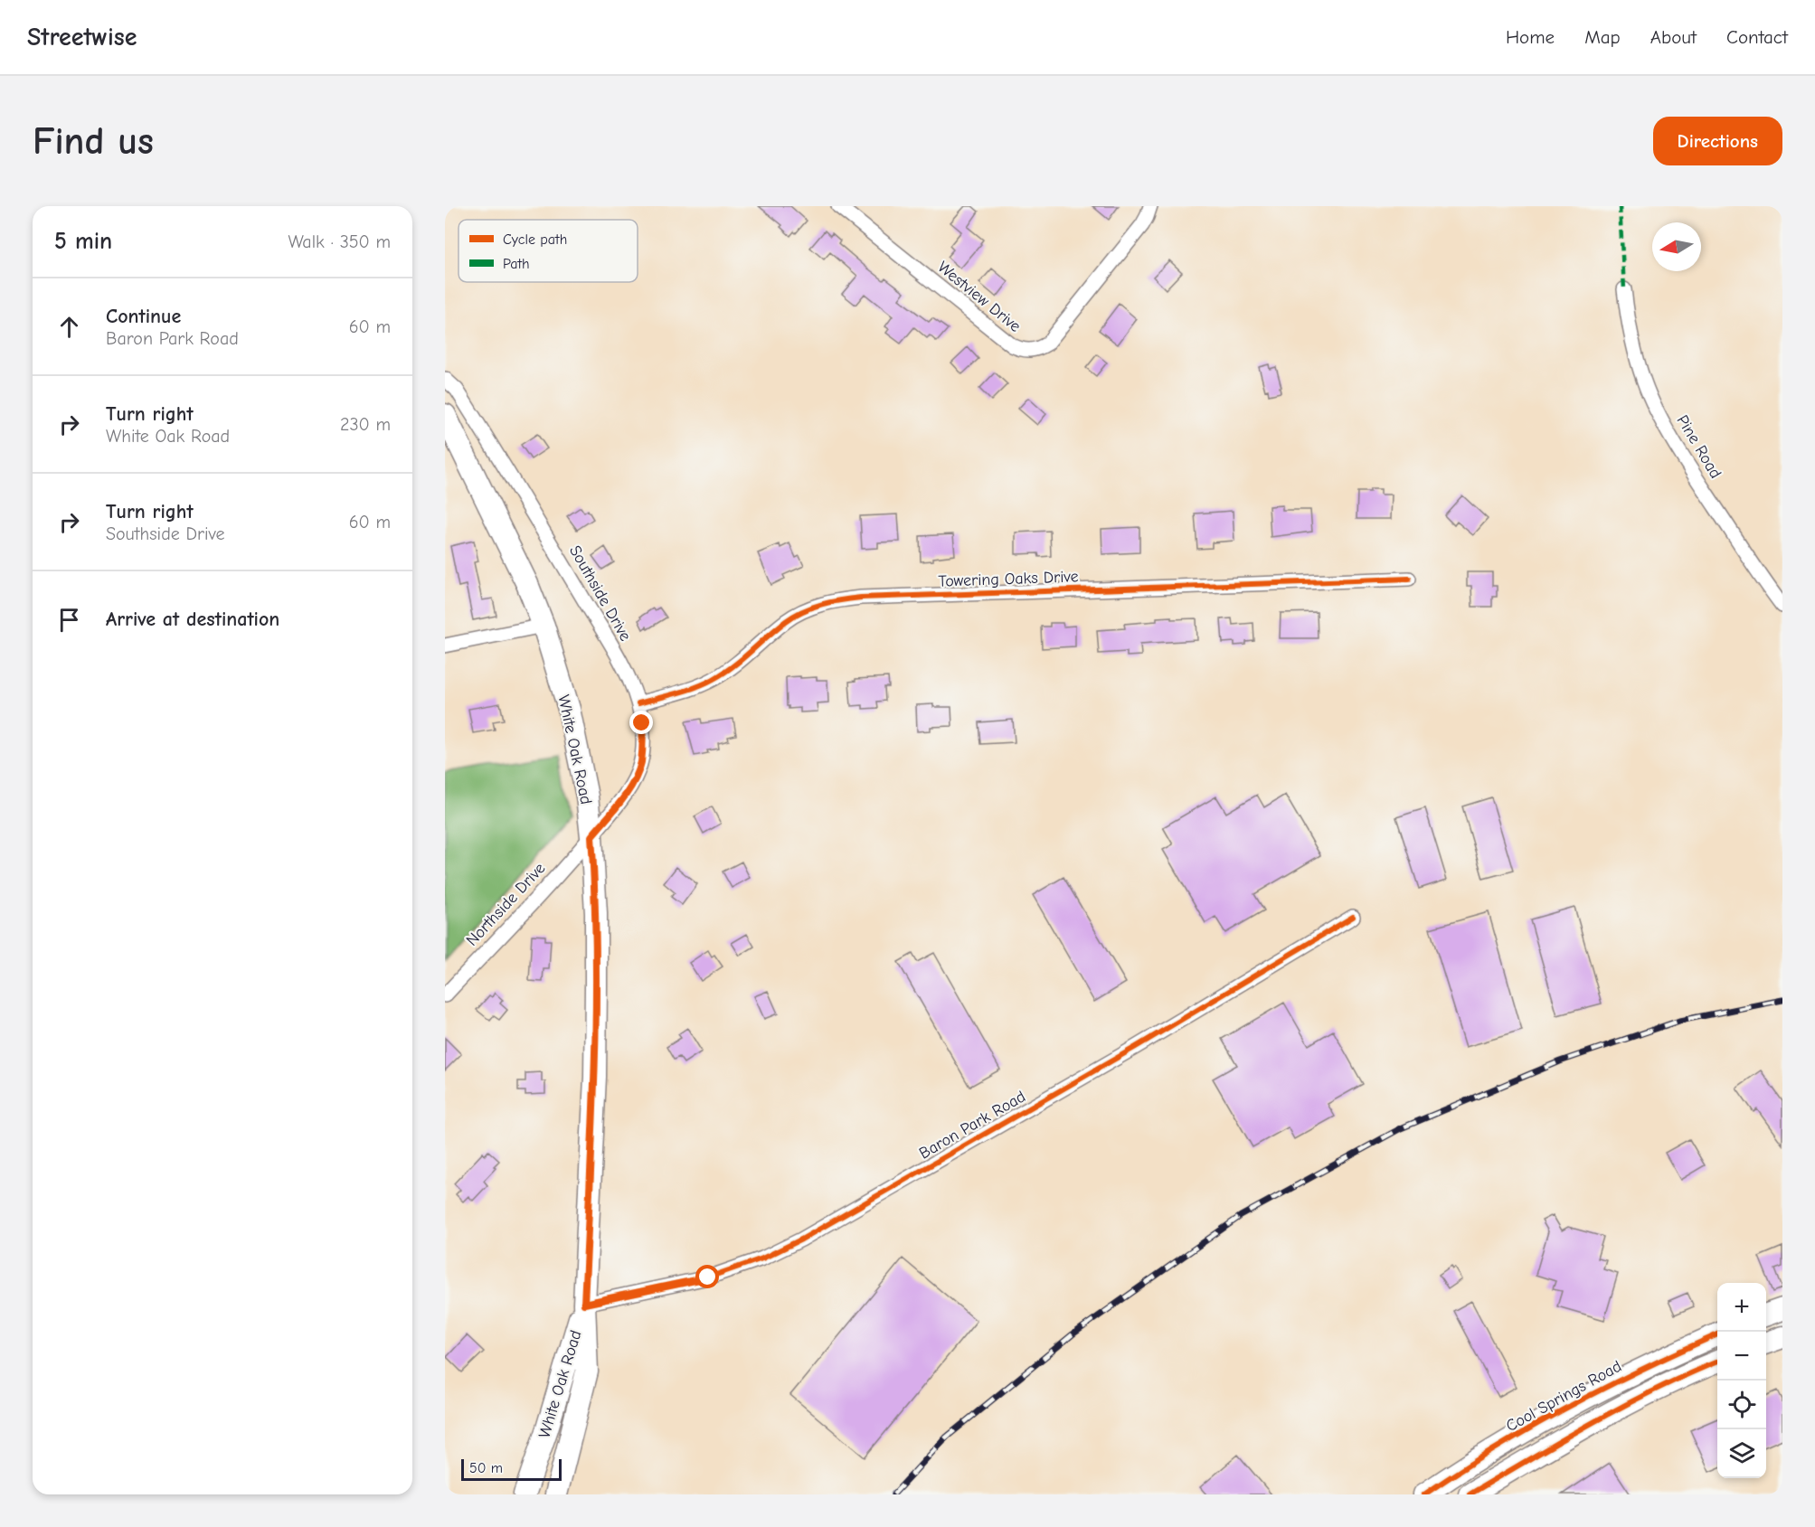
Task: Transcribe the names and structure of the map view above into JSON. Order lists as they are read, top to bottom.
{
  "streets": {
    "main road": ["White Oak Road", "Cool Springs Road"],
    "street": [
      "Westview Drive",
      "Pine Road",
      "Towering Oaks Drive",
      "Southside Drive",
      "Northside Drive",
      "Baron Park Road"
    ]
  },
  "crossings": [
    ["Towering Oaks Drive", "Southside Drive"],
    ["Southside Drive", "White Oak Road"],
    ["Southside Drive", "Northside Drive"],
    ["White Oak Road", "Northside Drive"],
    ["White Oak Road", "Baron Park Road"]
  ],
  "legend": ["Cycle path", "Path"],
  "scale_bar": "50 m",
  "north": "left",
  "page": {
    "header": "Streetwise",
    "nav": [
      "Home",
      "Map",
      "About",
      "Contact"
    ],
    "buttons": "Directions",
    "title": "Find us",
    "heading": ["5 min", "Walk · 350 m"],
    "list": [
      ["Continue", "Baron Park Road", "60 m"],
      ["Turn right", "White Oak Road", "230 m"],
      ["Turn right", "Southside Drive", "60 m"],
      "Arrive at destination"
    ],
    "map_buttons": ["+", "−"],
    "scale": "50 m"
  }
}
